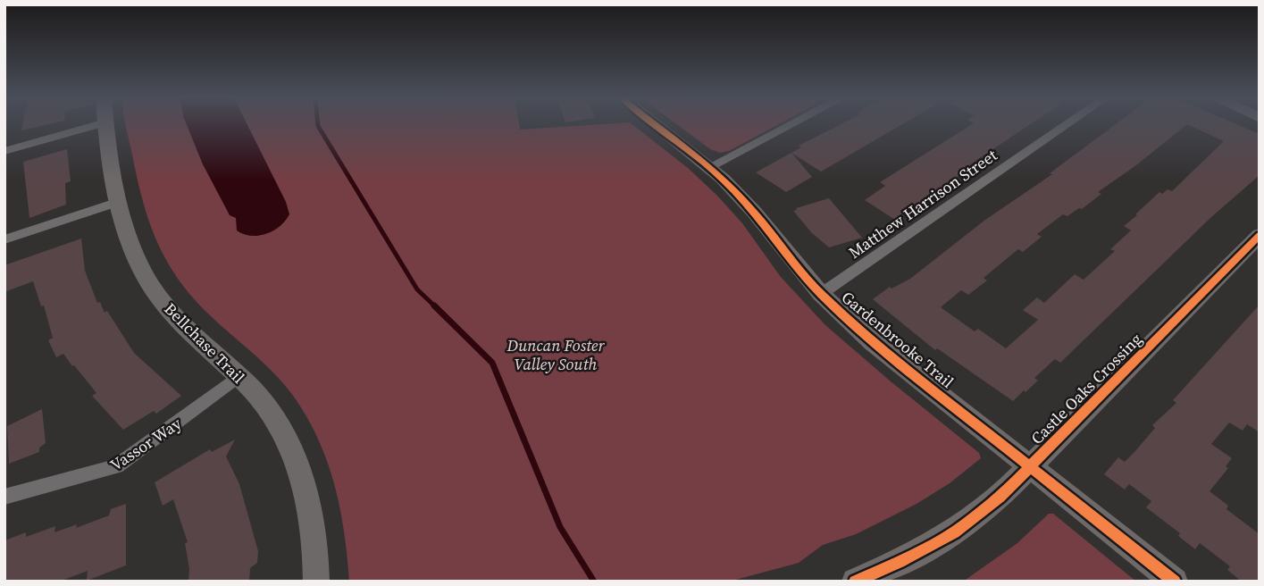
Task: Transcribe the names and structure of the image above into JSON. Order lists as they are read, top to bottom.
{
  "streets": {
    "street": [
      "Matthew Harrison Street",
      "Gardenbrooke Trail",
      "Bellchase Trail",
      "Castle Oaks Crossing",
      "Vassor Way"
    ]
  },
  "crossings": [
    ["Matthew Harrison Street", "Gardenbrooke Trail"],
    ["Gardenbrooke Trail", "Castle Oaks Crossing"],
    ["Bellchase Trail", "Vassor Way"]
  ],
  "parks": ["Duncan Foster Valley South"]
}
